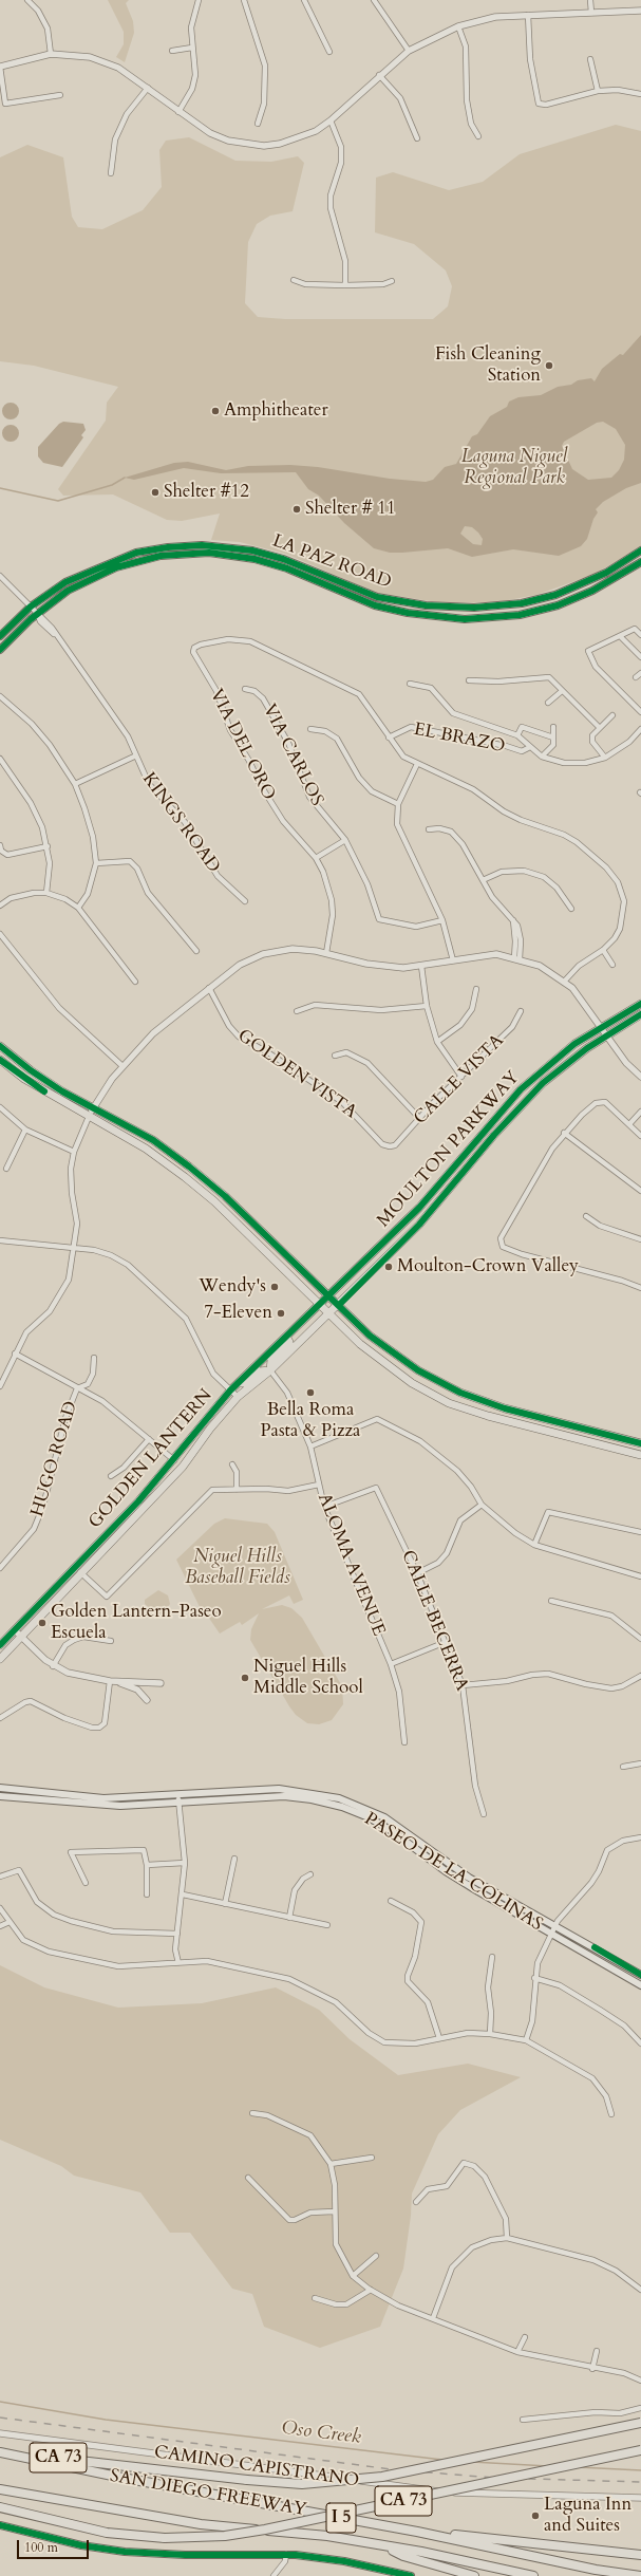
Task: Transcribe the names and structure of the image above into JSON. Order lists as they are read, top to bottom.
{
  "streets": {
    "highway": ["CA 73", "SAN DIEGO FREEWAY", "I 5"],
    "main road": [
      "LA PAZ ROAD",
      "MOULTON PARKWAY",
      "GOLDEN LANTERN",
      "PASEO DE LA COLINAS"
    ],
    "street": [
      "EL BRAZO",
      "VIA DEL ORO",
      "VIA CARLOS",
      "KINGS ROAD",
      "GOLDEN VISTA",
      "CALLE VISTA",
      "HUGO ROAD",
      "ALOMA AVENUE",
      "CALLE BECERRA",
      "CAMINO CAPISTRANO"
    ]
  },
  "crossings": [
    ["LA PAZ ROAD", "KINGS ROAD"],
    ["EL BRAZO", "VIA DEL ORO"],
    ["GOLDEN VISTA", "CALLE VISTA"],
    ["MOULTON PARKWAY", "GOLDEN LANTERN"],
    ["GOLDEN LANTERN", "ALOMA AVENUE"],
    ["ALOMA AVENUE", "CALLE BECERRA"],
    ["CA 73", "SAN DIEGO FREEWAY"]
  ],
  "water": ["Oso Creek"],
  "parks": ["Laguna Niguel Regional Park", "Niguel Hills Baseball Fields"],
  "places": [
    "Fish Cleaning Station",
    "Amphitheater",
    "Shelter #12",
    "Shelter # 11",
    "Moulton-Crown Valley",
    "Wendy's",
    "7-Eleven",
    "Bella Roma Pasta & Pizza",
    "Golden Lantern-Paseo Escuela",
    "Niguel Hills Middle School",
    "Laguna Inn and Suites"
  ],
  "scale_bar": "100 m"
}
